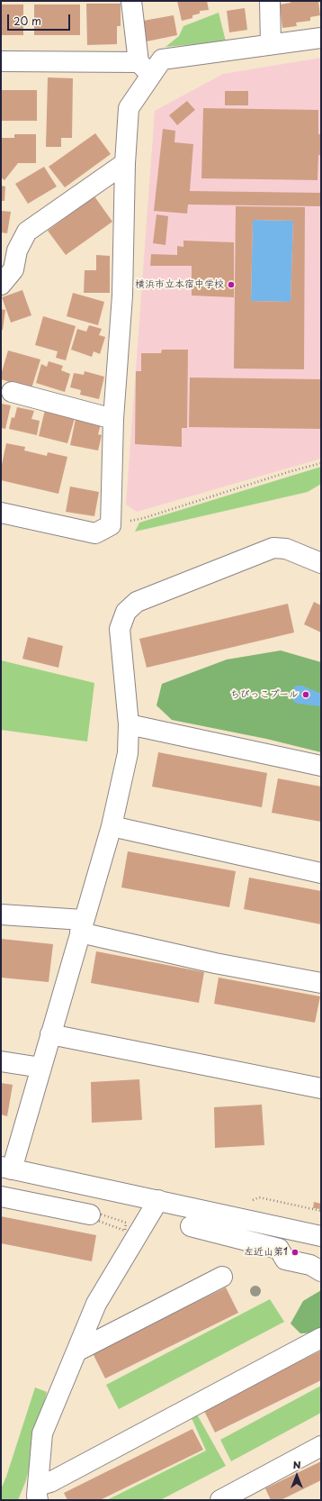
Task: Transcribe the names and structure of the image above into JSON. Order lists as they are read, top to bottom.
{
  "places": ["横浜市立本宿中学校", "ちびっこプール", "左近山第1"],
  "scale_bar": "20 m",
  "north": "top"
}
